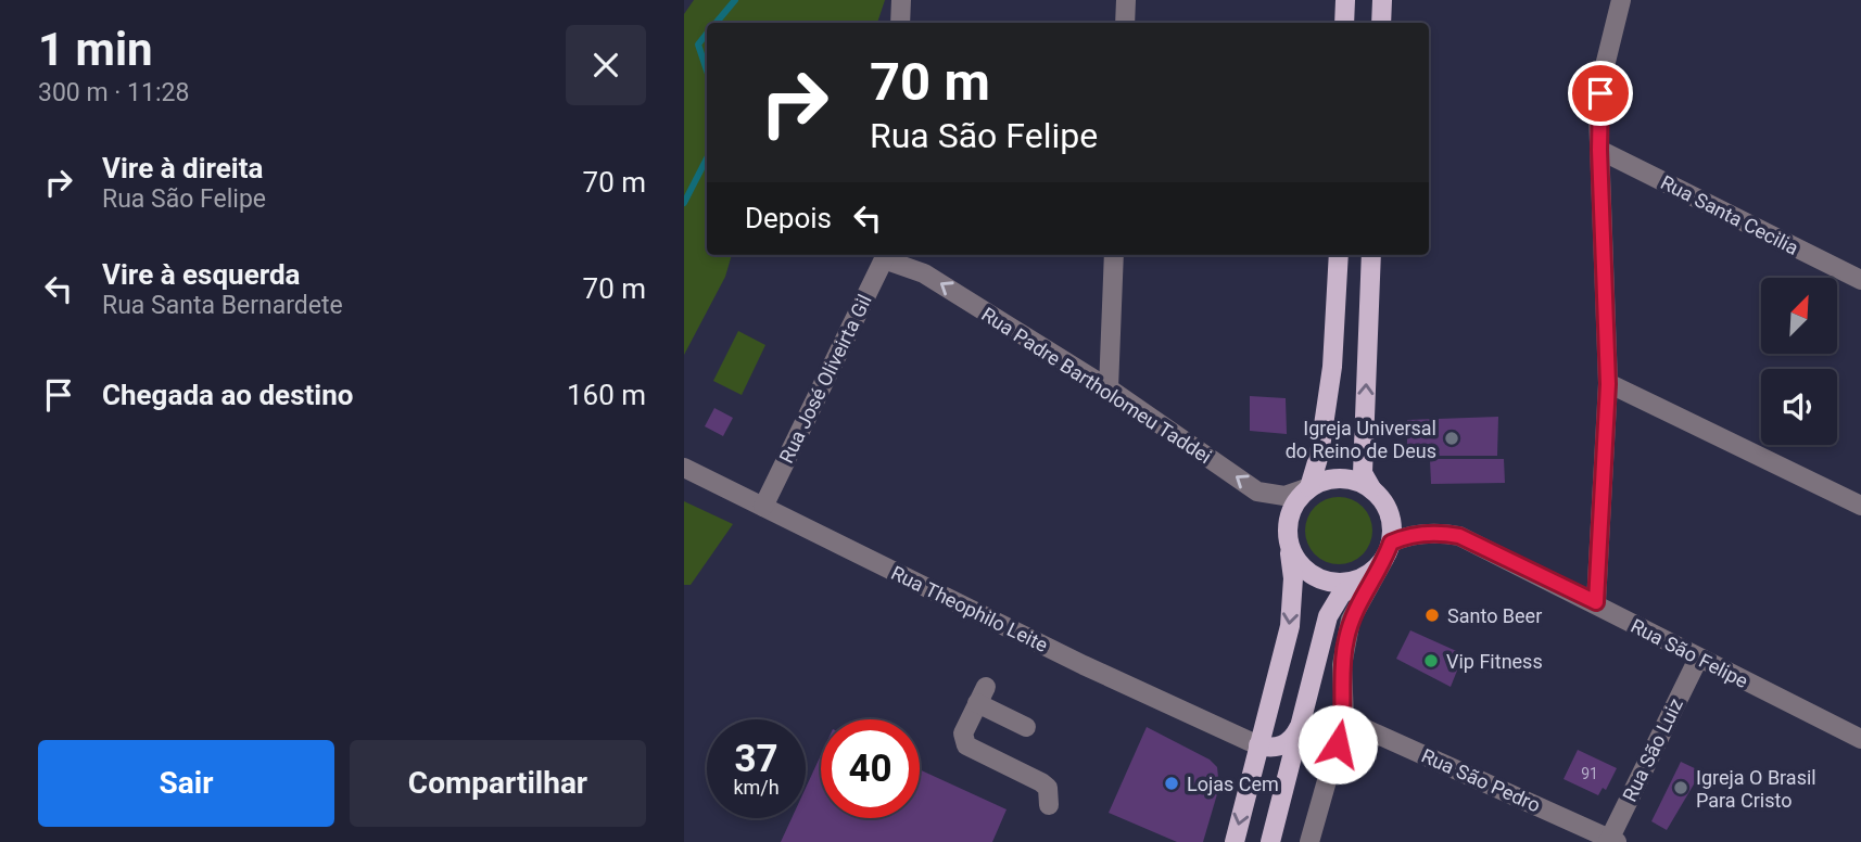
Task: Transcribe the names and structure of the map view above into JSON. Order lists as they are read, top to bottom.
{
  "streets": {
    "street": [
      "Rua Santa Cecilia",
      "Rua José Oliveirta Gil",
      "Rua Padre Bartholomeu Taddei",
      "Rua Theophilo Leite",
      "Rua São Felipe",
      "Rua São Luiz",
      "Rua São Pedro"
    ]
  },
  "crossings": [
    ["Rua José Oliveirta Gil", "Rua Padre Bartholomeu Taddei"],
    ["Rua José Oliveirta Gil", "Rua Theophilo Leite"],
    ["Rua Padre Bartholomeu Taddei", "Rua São Felipe"],
    ["Rua São Felipe", "Rua São Luiz"],
    ["Rua São Luiz", "Rua São Pedro"]
  ],
  "one_way": ["Rua Padre Bartholomeu Taddei"],
  "places": [
    "Igreja Universal do Reino de Deus",
    "Santo Beer",
    "Vip Fitness",
    "Lojas Cem",
    "Igreja O Brasil Para Cristo"
  ],
  "house_numbers": ["91"],
  "north": "top right",
  "page": {
    "heading": ["1 min", "300 m · 11:28"],
    "turn": ["70 m", "Rua São Felipe"],
    "list": [
      {
        "name": "Vire à direita",
        "note": "Rua São Felipe",
        "value": "70 m"
      },
      {
        "name": "Vire à esquerda",
        "note": "Rua Santa Bernardete",
        "value": "70 m"
      },
      {
        "name": "Chegada ao destino",
        "value": "160 m"
      }
    ],
    "then": "Depois",
    "speed": "37 km/h",
    "limit": "40",
    "buttons": ["Sair", "Compartilhar"]
  }
}
